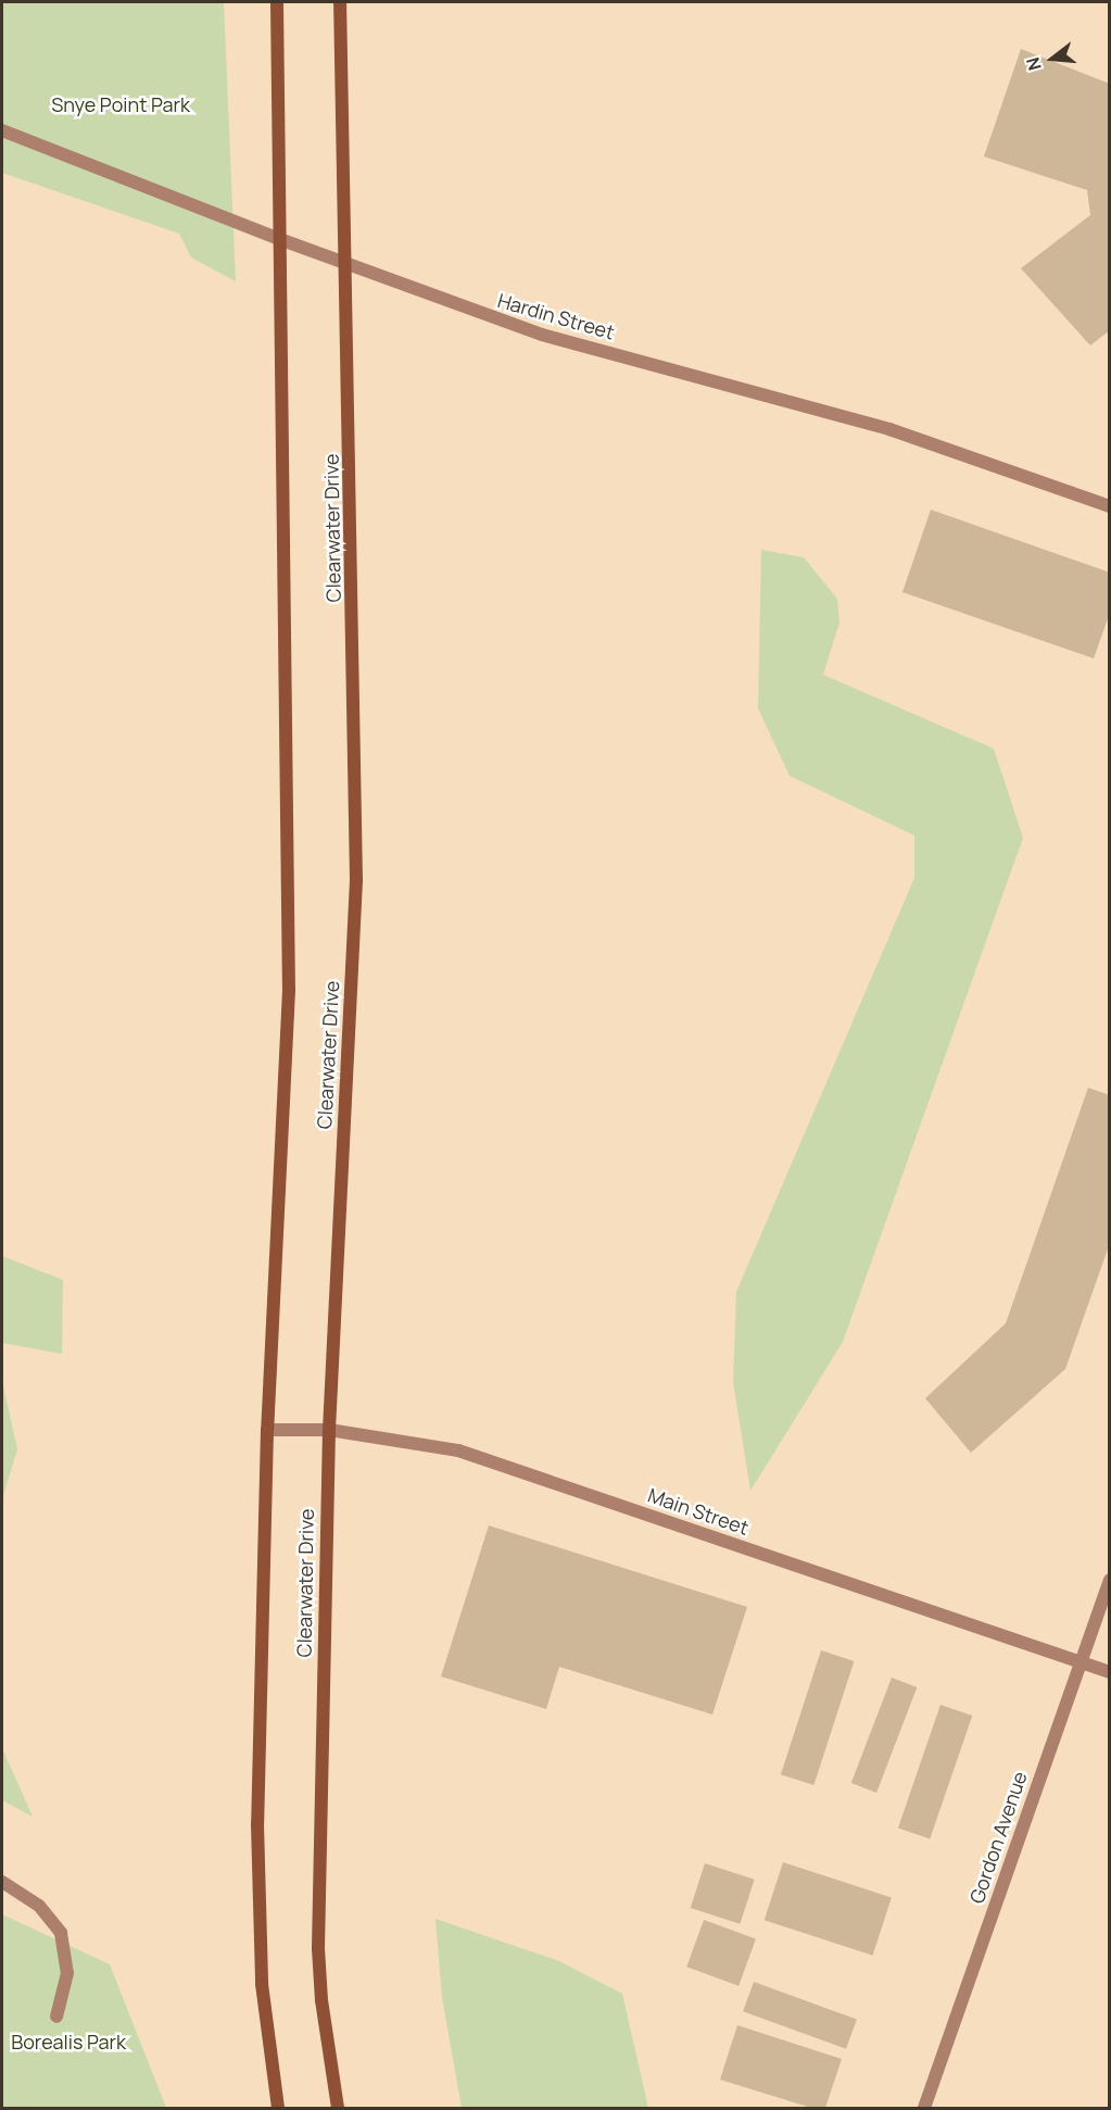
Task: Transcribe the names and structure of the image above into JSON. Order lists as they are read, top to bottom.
{
  "streets": {
    "main road": ["Clearwater Drive"],
    "street": ["Hardin Street", "Main Street", "Gordon Avenue"]
  },
  "crossings": [
    ["Hardin Street", "Clearwater Drive"],
    ["Clearwater Drive", "Main Street"],
    ["Main Street", "Gordon Avenue"]
  ],
  "parks": ["Snye Point Park", "Borealis Park"],
  "north": "left"
}
